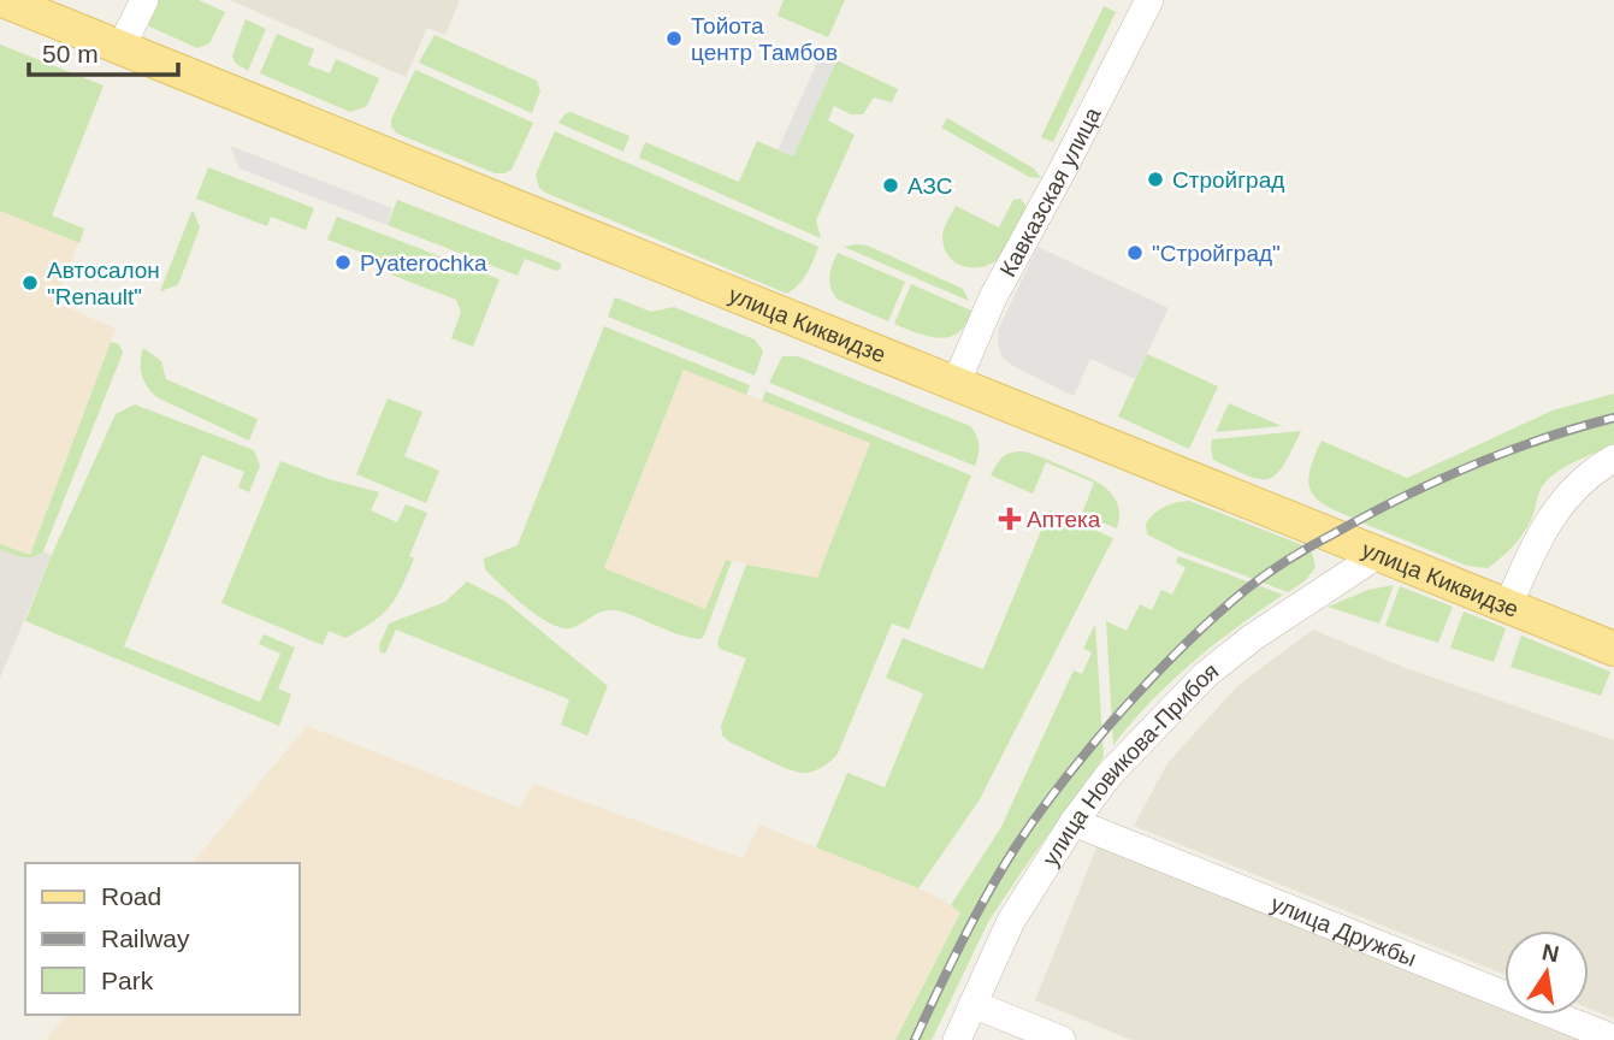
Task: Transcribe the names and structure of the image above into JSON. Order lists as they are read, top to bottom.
{
  "streets": {
    "main road": ["улица Киквидзе"],
    "street": ["Кавказская улица", "улица Новикова-Прибоя", "улица Дружбы"]
  },
  "crossings": [
    ["Кавказская улица", "улица Киквидзе"],
    ["улица Киквидзе", "улица Новикова-Прибоя"],
    ["улица Новикова-Прибоя", "улица Дружбы"]
  ],
  "places": {
    "other": [
      "Тойота центр Тамбов",
      "Стройград",
      "АЗС",
      "\"Стройград\"",
      "Pyaterochka",
      "Автосалон \"Renault\""
    ],
    "health": ["Аптека"]
  },
  "legend": ["Road", "Railway", "Park"],
  "scale_bar": "50 m",
  "north": "top"
}
